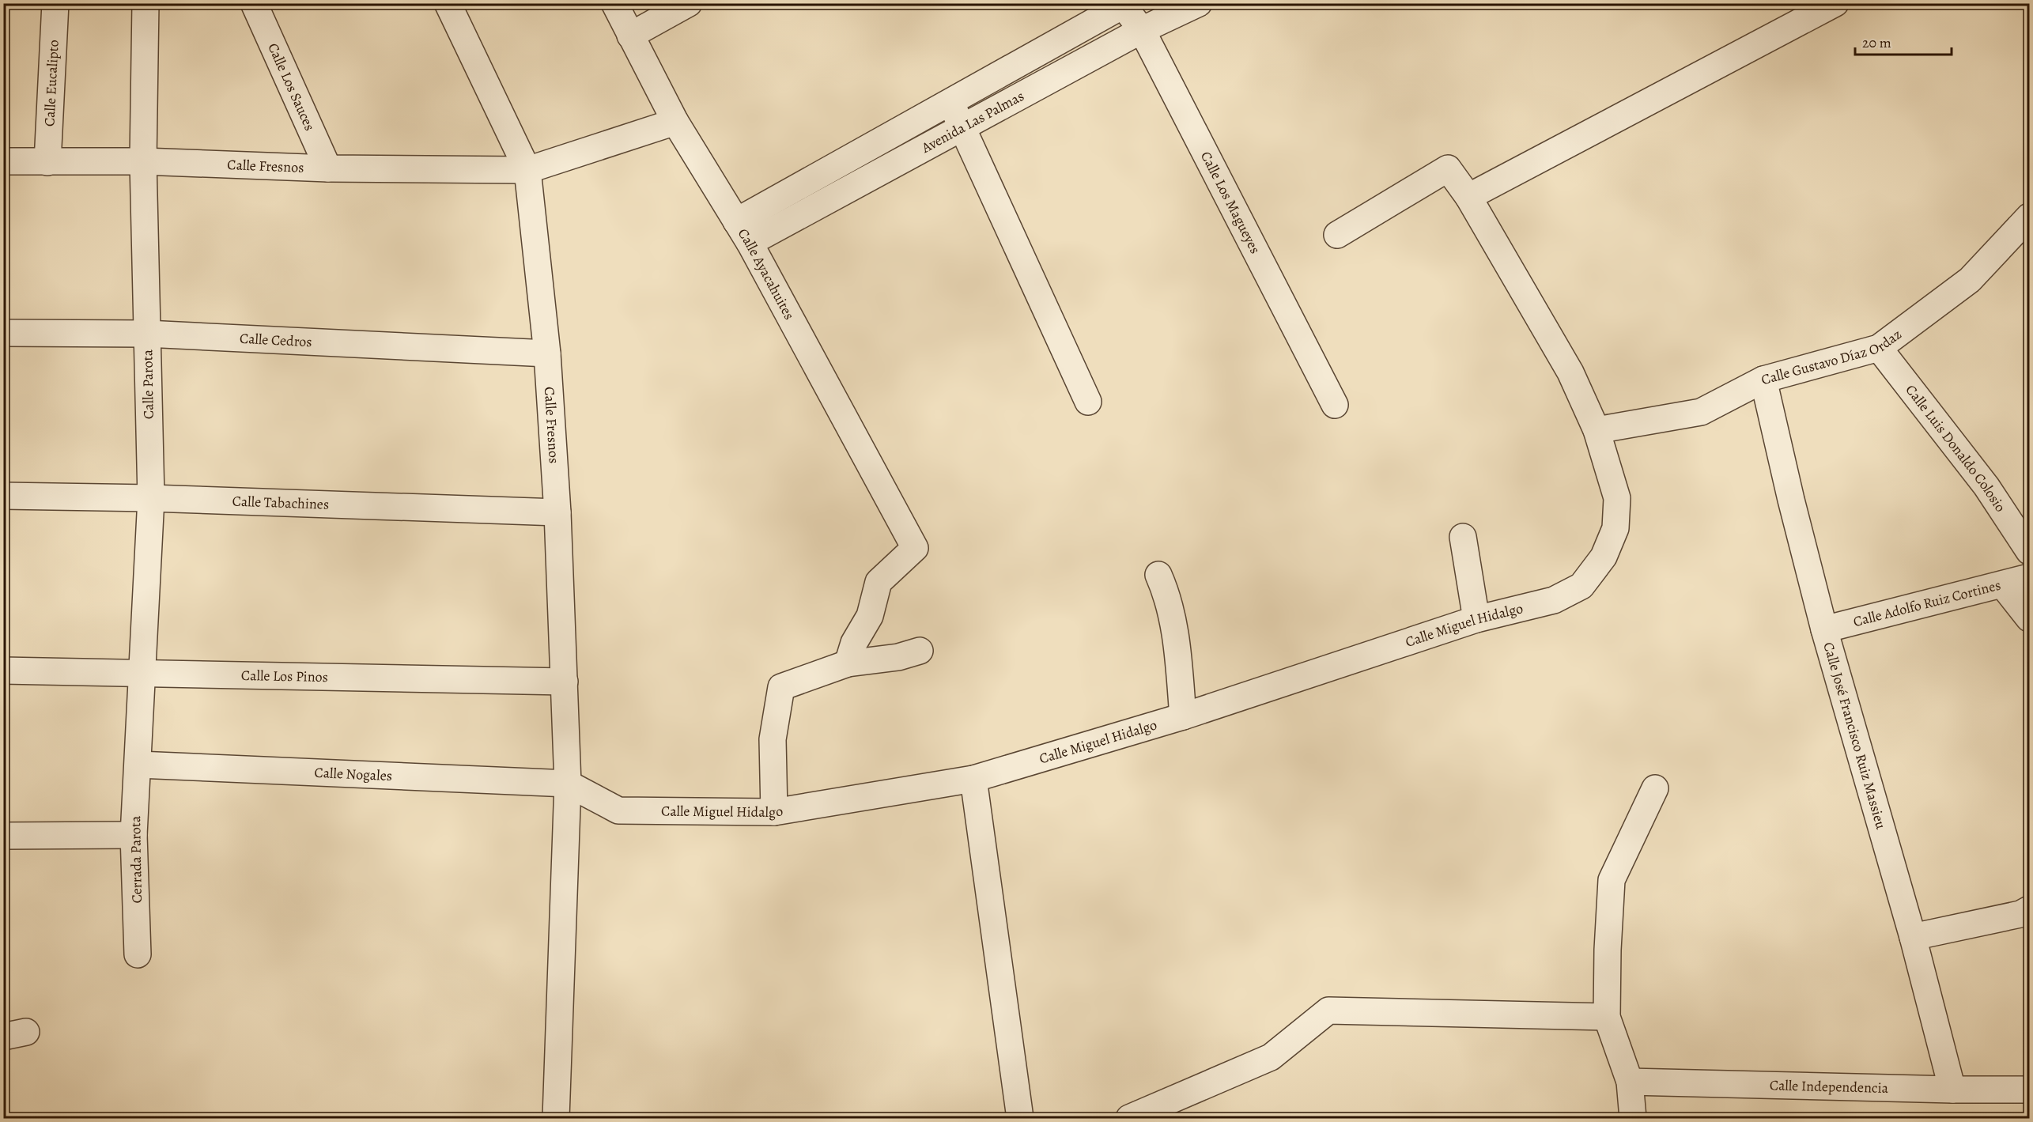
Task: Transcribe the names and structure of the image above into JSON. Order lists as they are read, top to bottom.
{
  "streets": {
    "street": [
      "Calle Eucalipto",
      "Calle Los Sauces",
      "Avenida Las Palmas",
      "Calle Fresnos",
      "Calle Los Magueyes",
      "Calle Ayacahuites",
      "Calle Cedros",
      "Calle Gustavo Díaz Ordaz",
      "Calle Parota",
      "Calle Luis Donaldo Colosio",
      "Calle Tabachines",
      "Calle Adolfo Ruiz Cortines",
      "Calle Miguel Hidalgo",
      "Calle Los Pinos",
      "Calle José Francisco Ruiz Massieu",
      "Calle Nogales",
      "Cerrada Parota",
      "Calle Independencia"
    ]
  },
  "crossings": [
    ["Calle Eucalipto", "Calle Fresnos"],
    ["Calle Los Sauces", "Calle Fresnos"],
    ["Avenida Las Palmas", "Calle Los Magueyes"],
    ["Avenida Las Palmas", "Calle Ayacahuites"],
    ["Calle Fresnos", "Calle Ayacahuites"],
    ["Calle Fresnos", "Calle Cedros"],
    ["Calle Fresnos", "Calle Parota"],
    ["Calle Fresnos", "Calle Tabachines"],
    ["Calle Fresnos", "Calle Miguel Hidalgo"],
    ["Calle Fresnos", "Calle Los Pinos"],
    ["Calle Fresnos", "Calle Nogales"],
    ["Calle Cedros", "Calle Parota"],
    ["Calle Gustavo Díaz Ordaz", "Calle Luis Donaldo Colosio"],
    ["Calle Gustavo Díaz Ordaz", "Calle Miguel Hidalgo"],
    ["Calle Gustavo Díaz Ordaz", "Calle José Francisco Ruiz Massieu"],
    ["Calle Parota", "Calle Tabachines"],
    ["Calle Parota", "Calle Los Pinos"],
    ["Calle Parota", "Calle Nogales"],
    ["Calle Parota", "Cerrada Parota"],
    ["Calle Adolfo Ruiz Cortines", "Calle José Francisco Ruiz Massieu"],
    ["Calle Miguel Hidalgo", "Calle Nogales"],
    ["Calle José Francisco Ruiz Massieu", "Calle Independencia"],
    ["Calle Nogales", "Cerrada Parota"]
  ],
  "scale_bar": "20 m"
}
